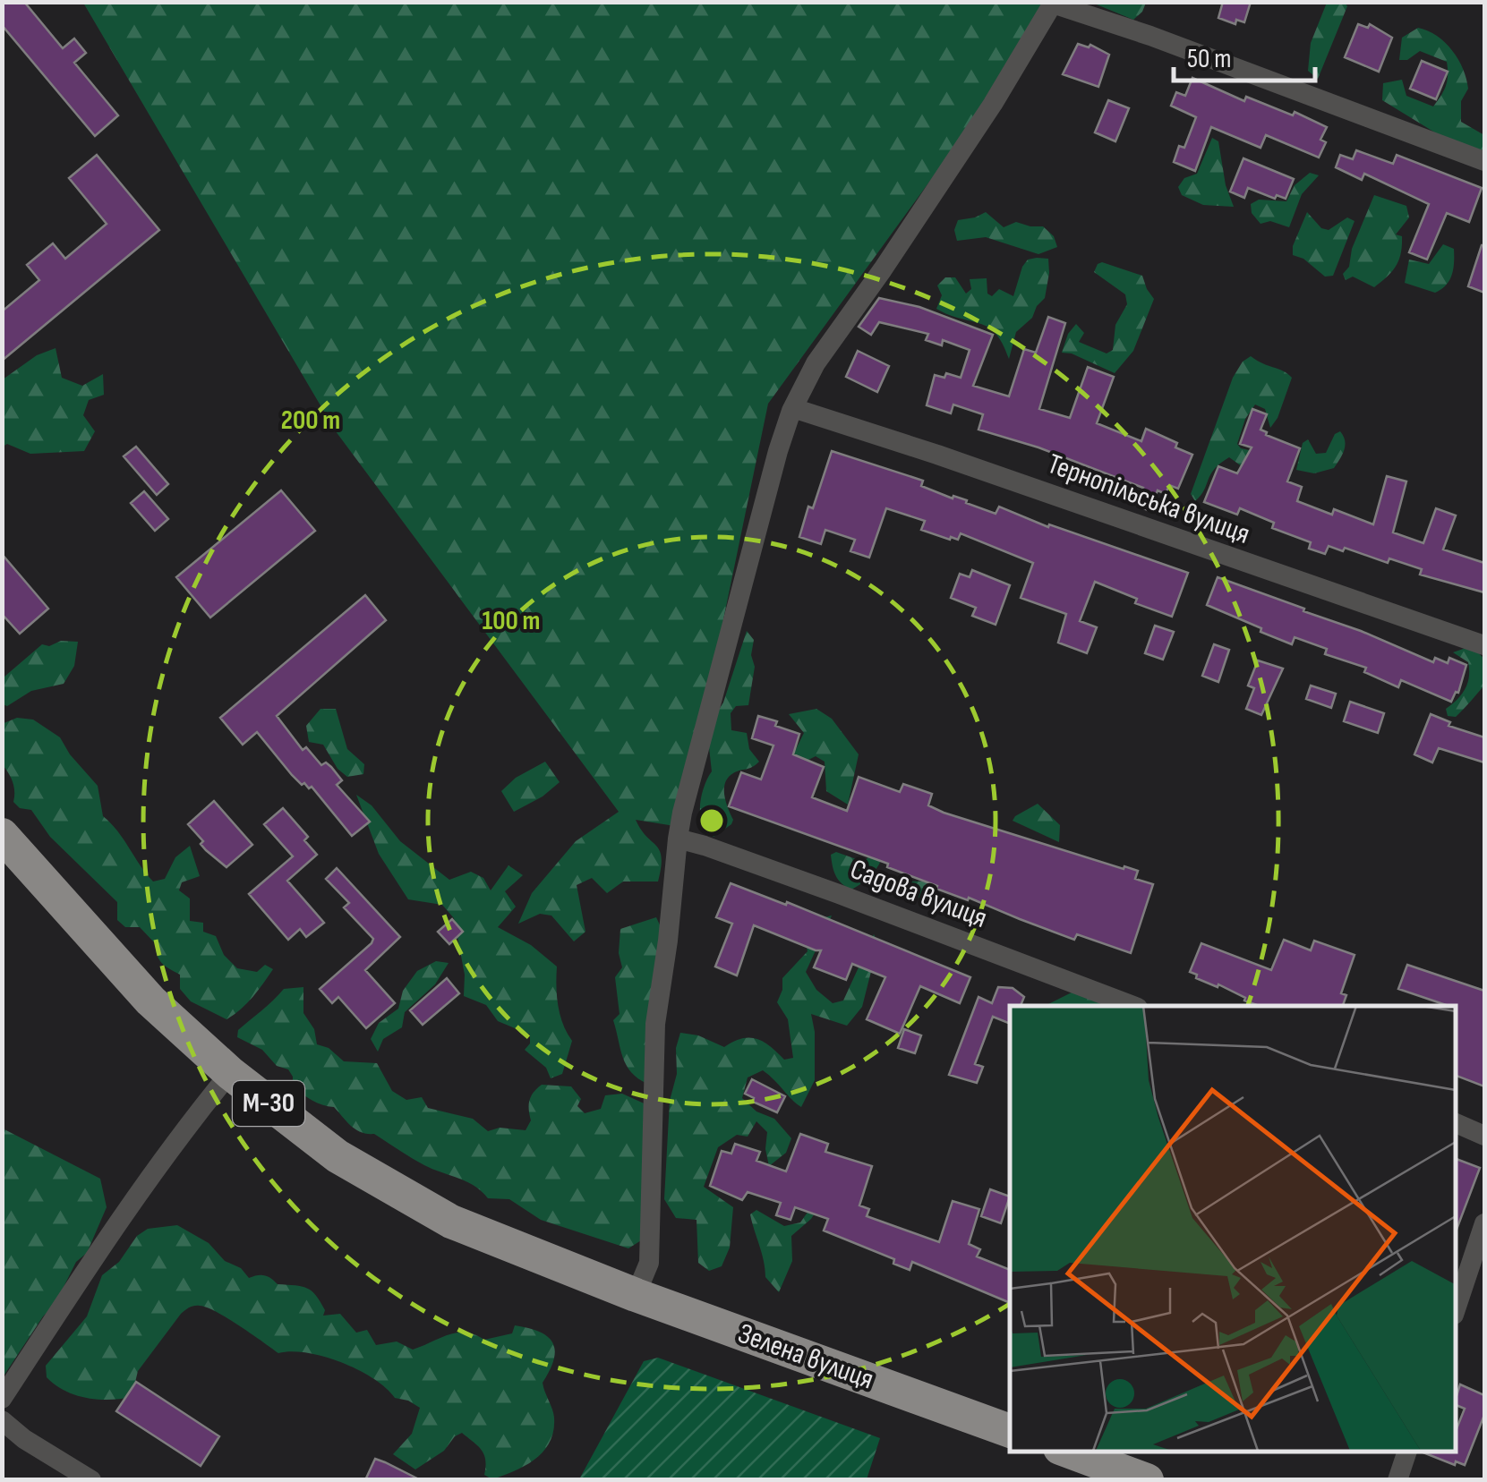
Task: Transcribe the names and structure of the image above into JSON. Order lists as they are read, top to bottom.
{
  "streets": {
    "highway": ["М-30", "Зелена вулиця"],
    "street": ["Тернопільська вулиця", "Садова вулиця"]
  },
  "crossings": [
    ["М-30", "Зелена вулиця"]
  ],
  "scale_bar": "50 m",
  "rings": ["200 m", "100 m"]
}
